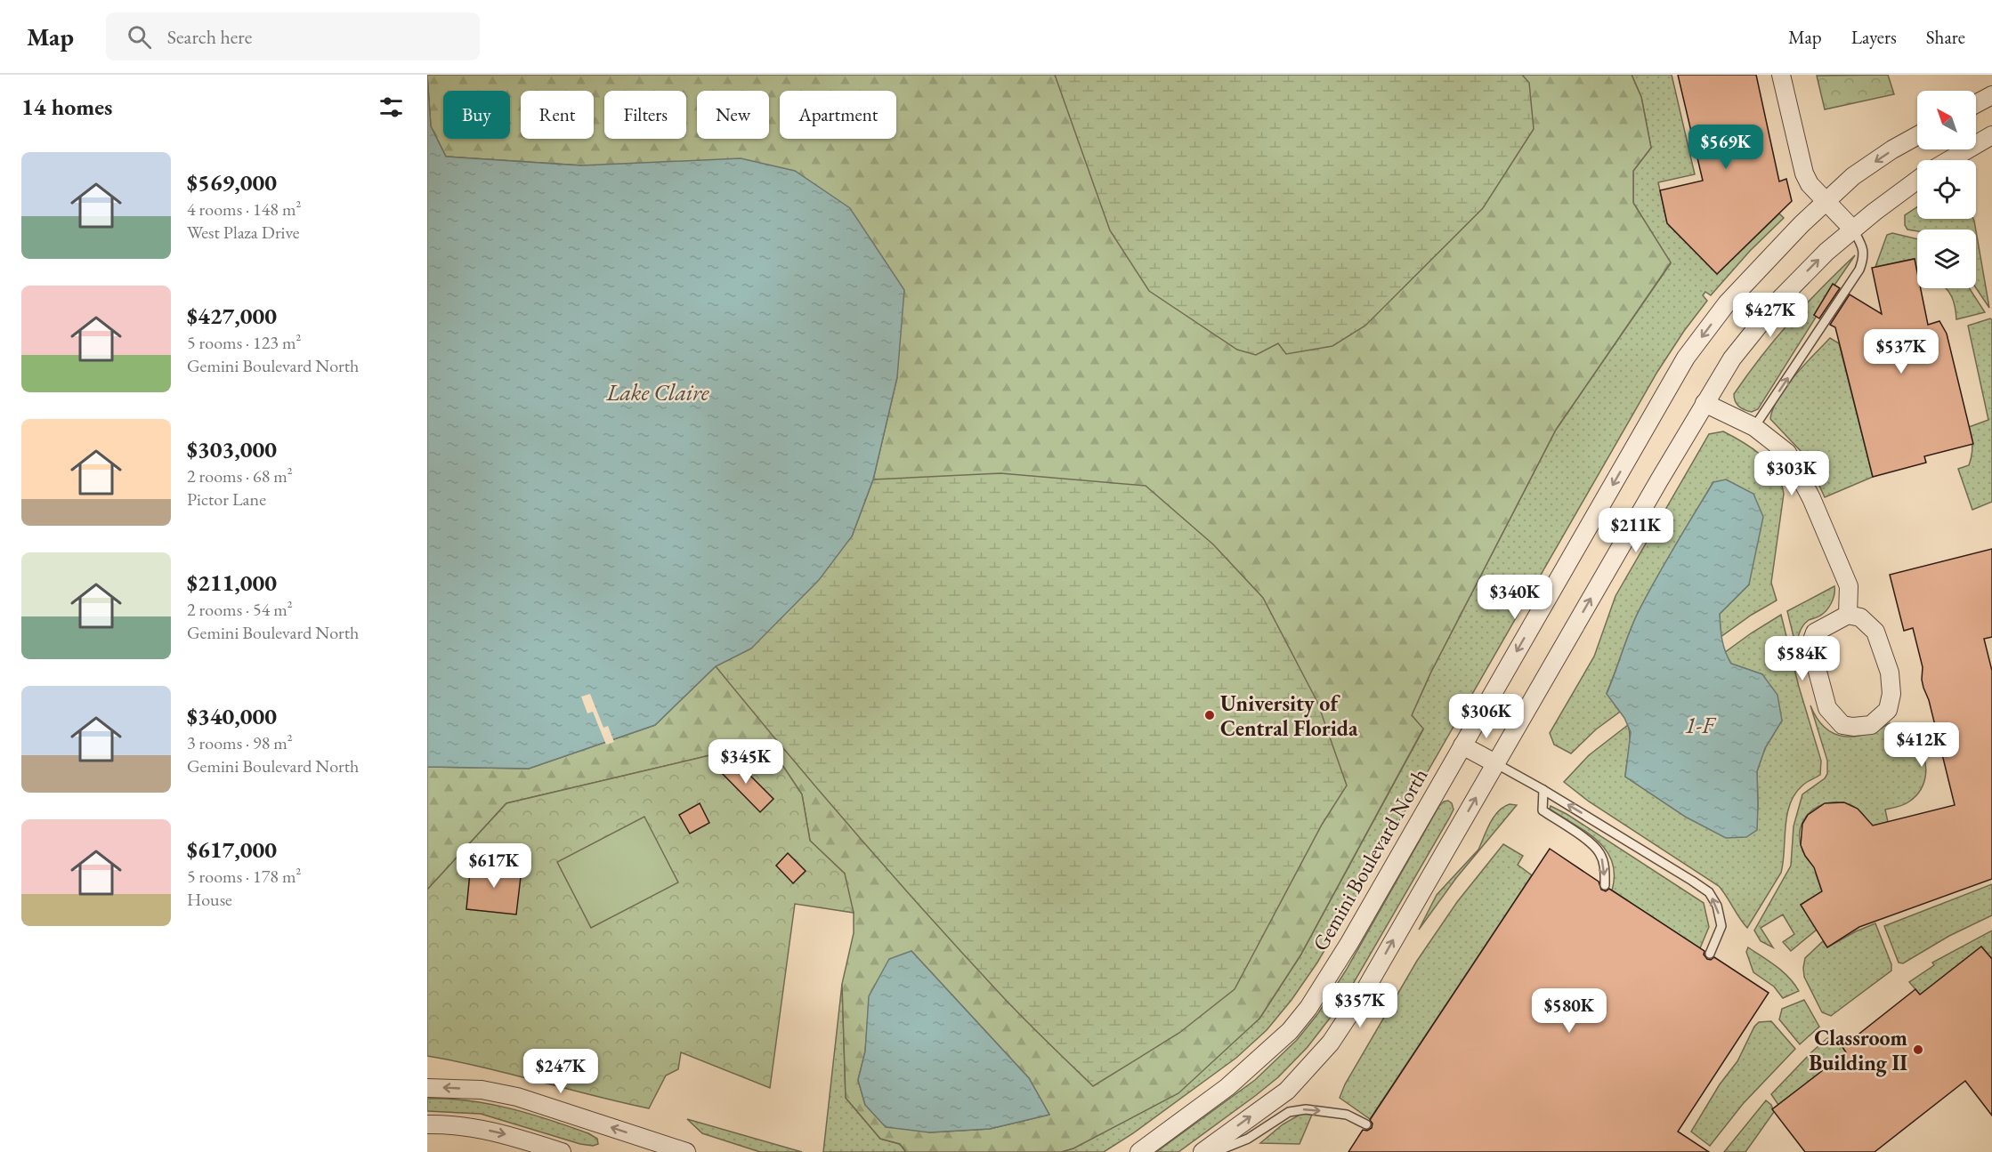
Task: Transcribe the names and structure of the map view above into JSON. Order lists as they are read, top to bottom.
{
  "streets": {
    "street": ["Gemini Boulevard North"]
  },
  "water": ["Lake Claire", "1-F"],
  "places": ["University of Central Florida", "Classroom Building II"],
  "north": "top left",
  "page": {
    "header": "Map",
    "search": "Search here",
    "nav": ["Map", "Layers", "Share"],
    "heading": "14 homes",
    "chip": [
      "Buy",
      "Rent",
      "Filters",
      "New",
      "Apartment"
    ],
    "price": [
      "$569K",
      "$427K",
      "$537K",
      "$303K",
      "$211K",
      "$340K",
      "$584K",
      "$306K",
      "$412K",
      "$345K",
      "$617K",
      "$357K",
      "$580K",
      "$247K"
    ],
    "list": [
      {
        "name": "$569,000",
        "note": "4 rooms · 148 m² · West Plaza Drive"
      },
      {
        "name": "$427,000",
        "note": "5 rooms · 123 m² · Gemini Boulevard North"
      },
      {
        "name": "$303,000",
        "note": "2 rooms · 68 m² · Pictor Lane"
      },
      {
        "name": "$211,000",
        "note": "2 rooms · 54 m² · Gemini Boulevard North"
      },
      {
        "name": "$340,000",
        "note": "3 rooms · 98 m² · Gemini Boulevard North"
      },
      {
        "name": "$617,000",
        "note": "5 rooms · 178 m² · House"
      }
    ]
  }
}
